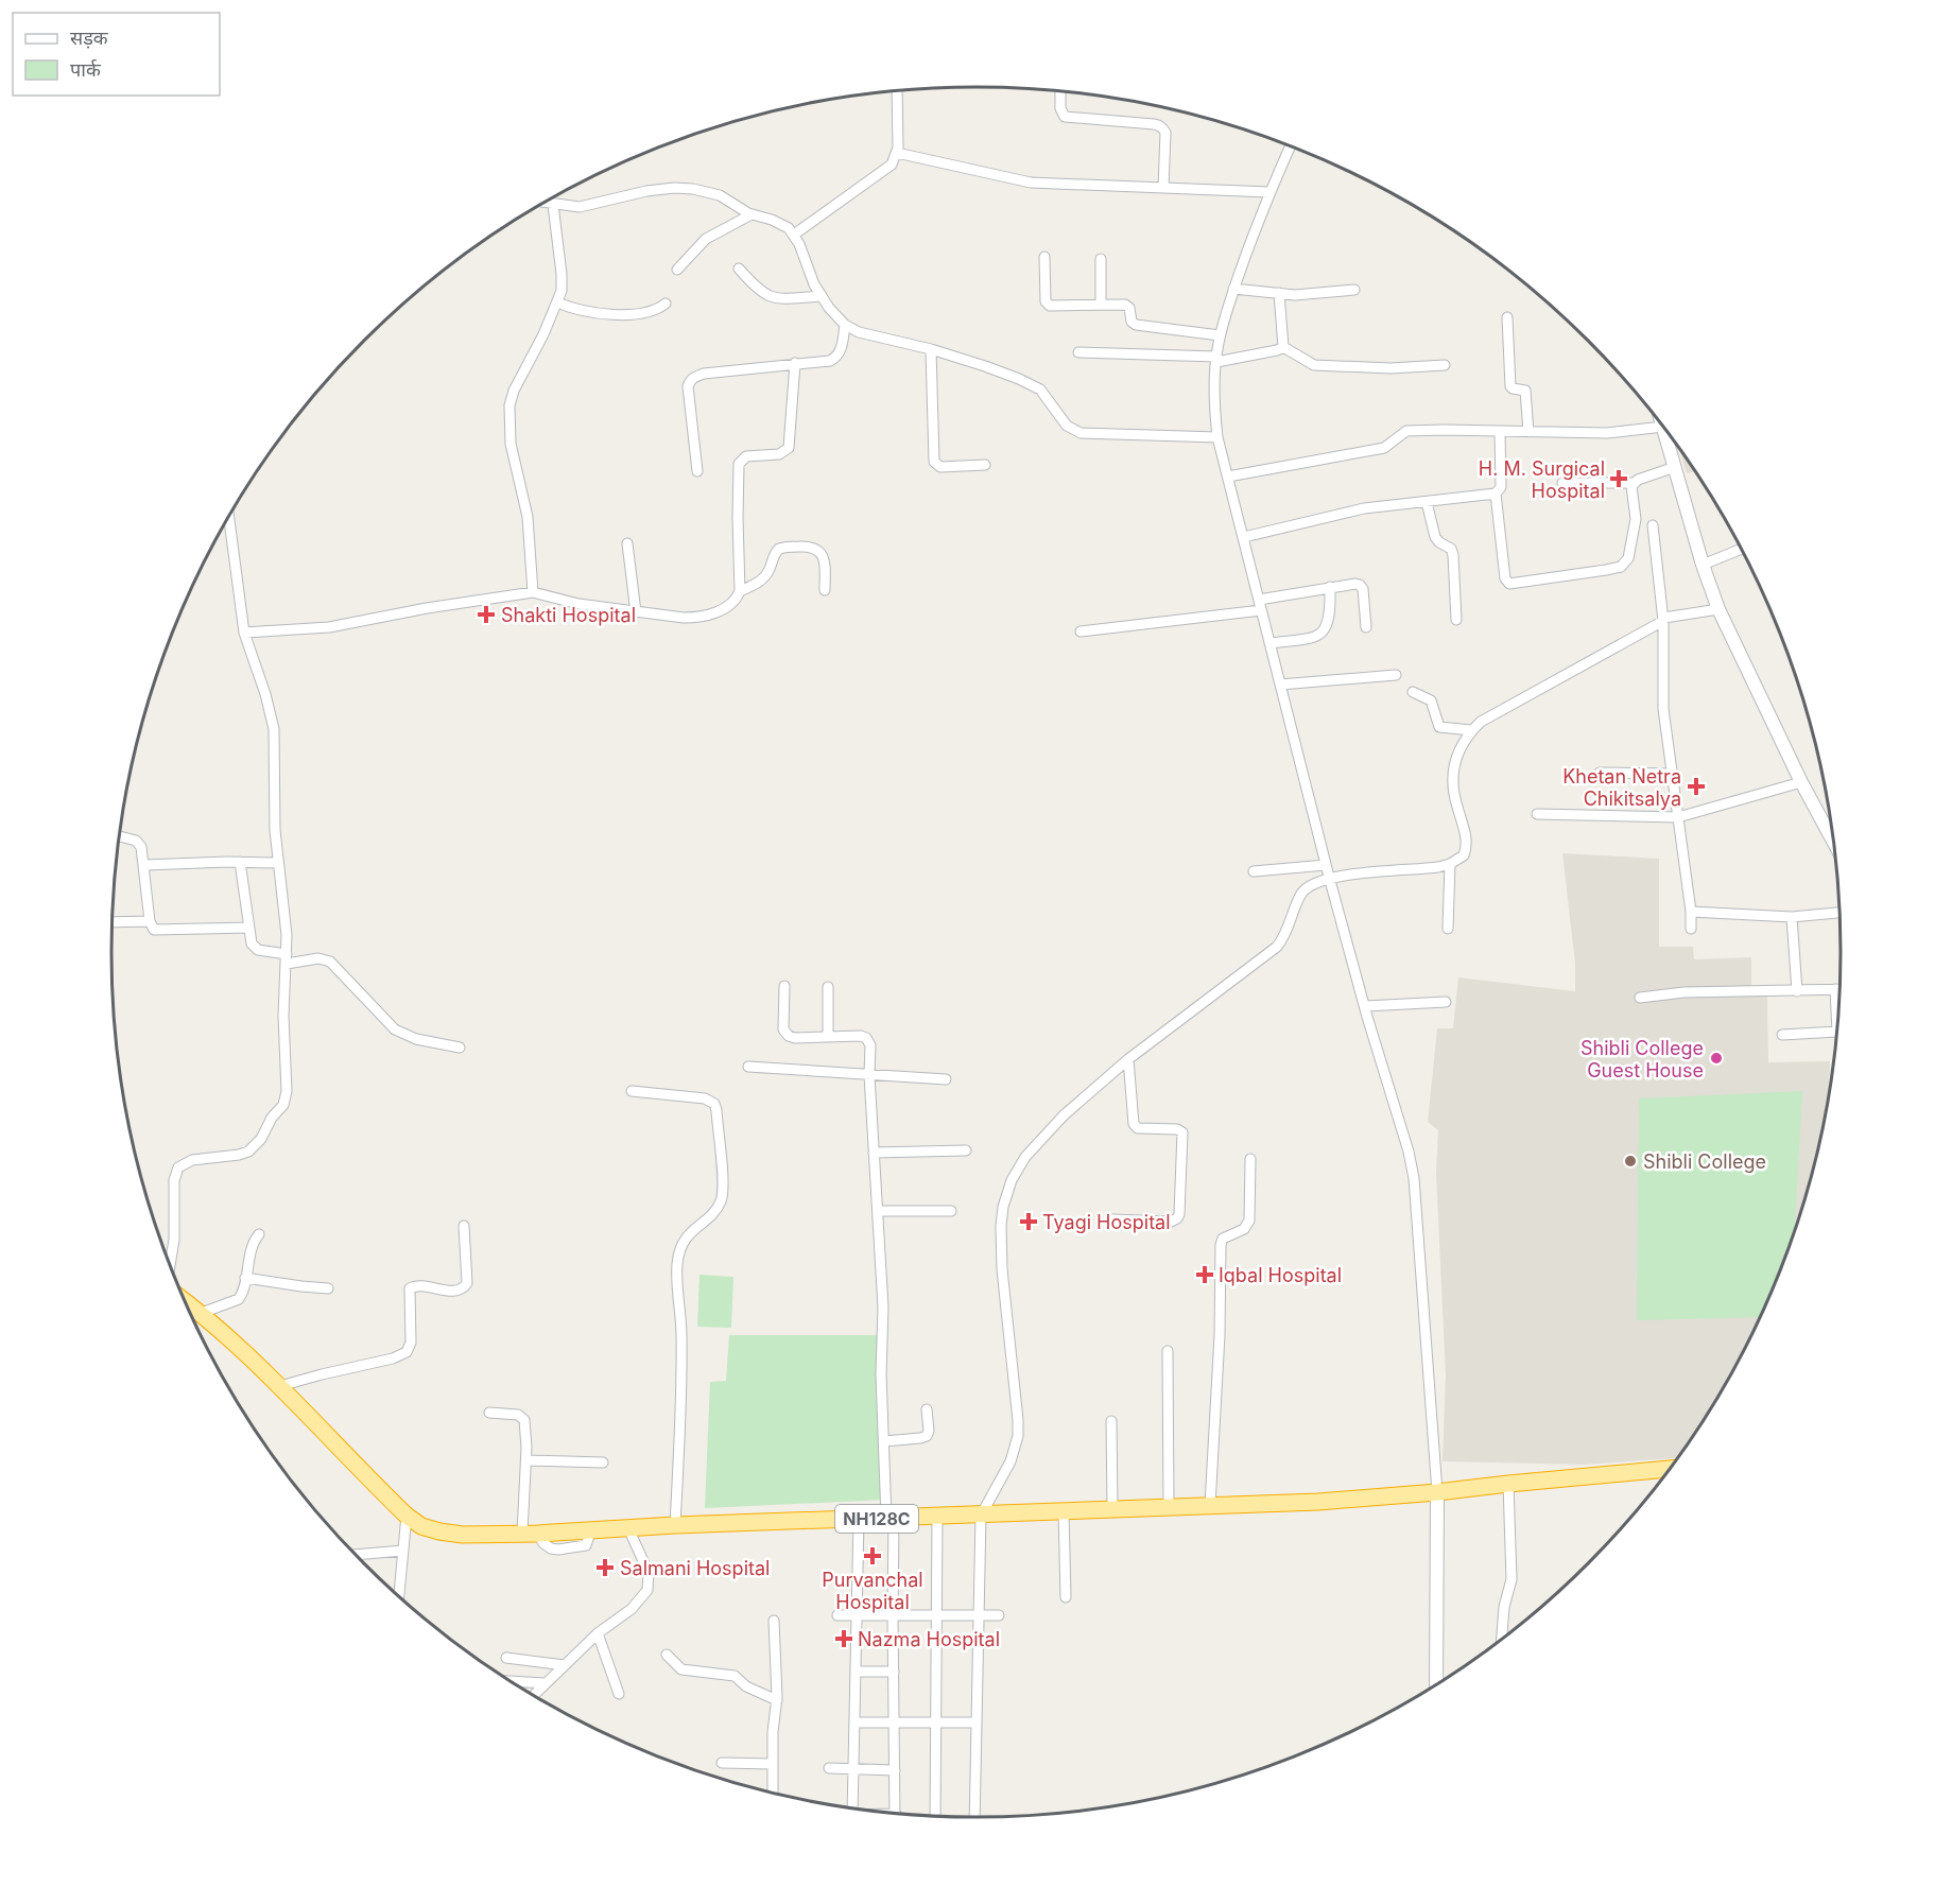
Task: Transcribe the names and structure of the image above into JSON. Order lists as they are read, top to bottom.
{
  "streets": {
    "highway": ["NH128C"]
  },
  "places": {
    "health": [
      "H. M. Surgical Hospital",
      "Shakti Hospital",
      "Khetan Netra Chikitsalya",
      "Tyagi Hospital",
      "Iqbal Hospital",
      "Purvanchal Hospital",
      "Salmani Hospital",
      "Nazma Hospital"
    ],
    "other": ["Shibli College Guest House", "Shibli College"]
  },
  "legend": ["सड़क", "पार्क"]
}
